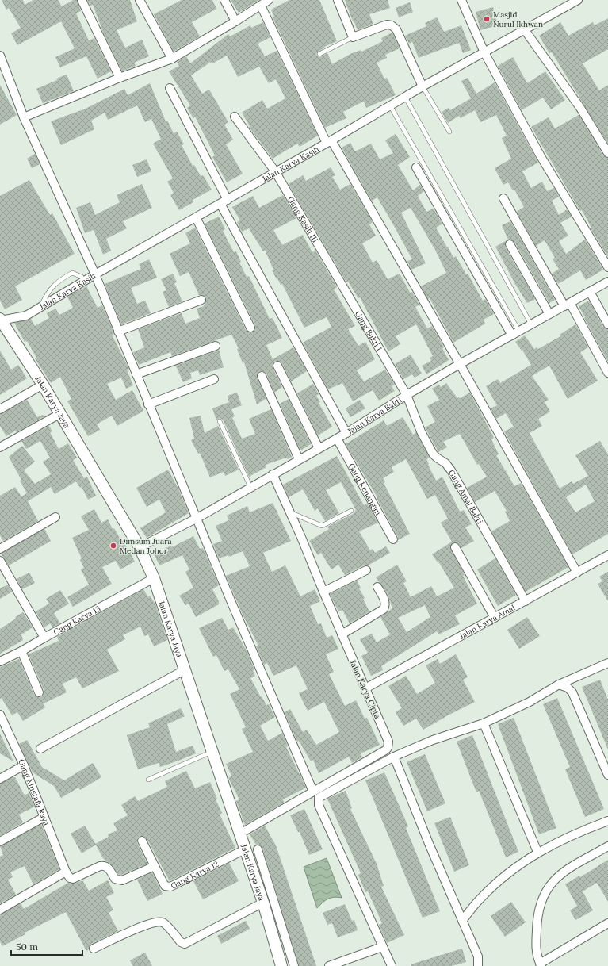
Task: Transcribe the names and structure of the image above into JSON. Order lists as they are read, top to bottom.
{
  "streets": {
    "main road": ["Jalan Karya Jaya"],
    "street": [
      "Jalan Karya Kasih",
      "Gang Kasih III",
      "Gang Bakti I",
      "Jalan Karya Bakti",
      "Gang Kenangan",
      "Gang Amal Bakti",
      "Gang Karya 13",
      "Jalan Karya Amal",
      "Jalan Karya Cipta",
      "Gang Mustafa Raya",
      "Gang Karya 12"
    ]
  },
  "crossings": [
    ["Jalan Karya Kasih", "Gang Kasih III"],
    ["Jalan Karya Kasih", "Jalan Karya Jaya"],
    ["Gang Kasih III", "Gang Bakti I"],
    ["Gang Bakti I", "Jalan Karya Bakti"],
    ["Gang Bakti I", "Gang Amal Bakti"],
    ["Jalan Karya Jaya", "Jalan Karya Bakti"],
    ["Jalan Karya Jaya", "Gang Karya 13"],
    ["Jalan Karya Jaya", "Jalan Karya Cipta"],
    ["Jalan Karya Jaya", "Gang Karya 12"],
    ["Jalan Karya Bakti", "Gang Kenangan"],
    ["Jalan Karya Bakti", "Gang Amal Bakti"],
    ["Jalan Karya Bakti", "Jalan Karya Cipta"],
    ["Gang Amal Bakti", "Jalan Karya Amal"],
    ["Jalan Karya Amal", "Jalan Karya Cipta"],
    ["Gang Mustafa Raya", "Gang Karya 12"]
  ],
  "places": ["Masjid Nurul Ikhwan", "Dimsum Juara Medan Johor"],
  "scale_bar": "50 m"
}
